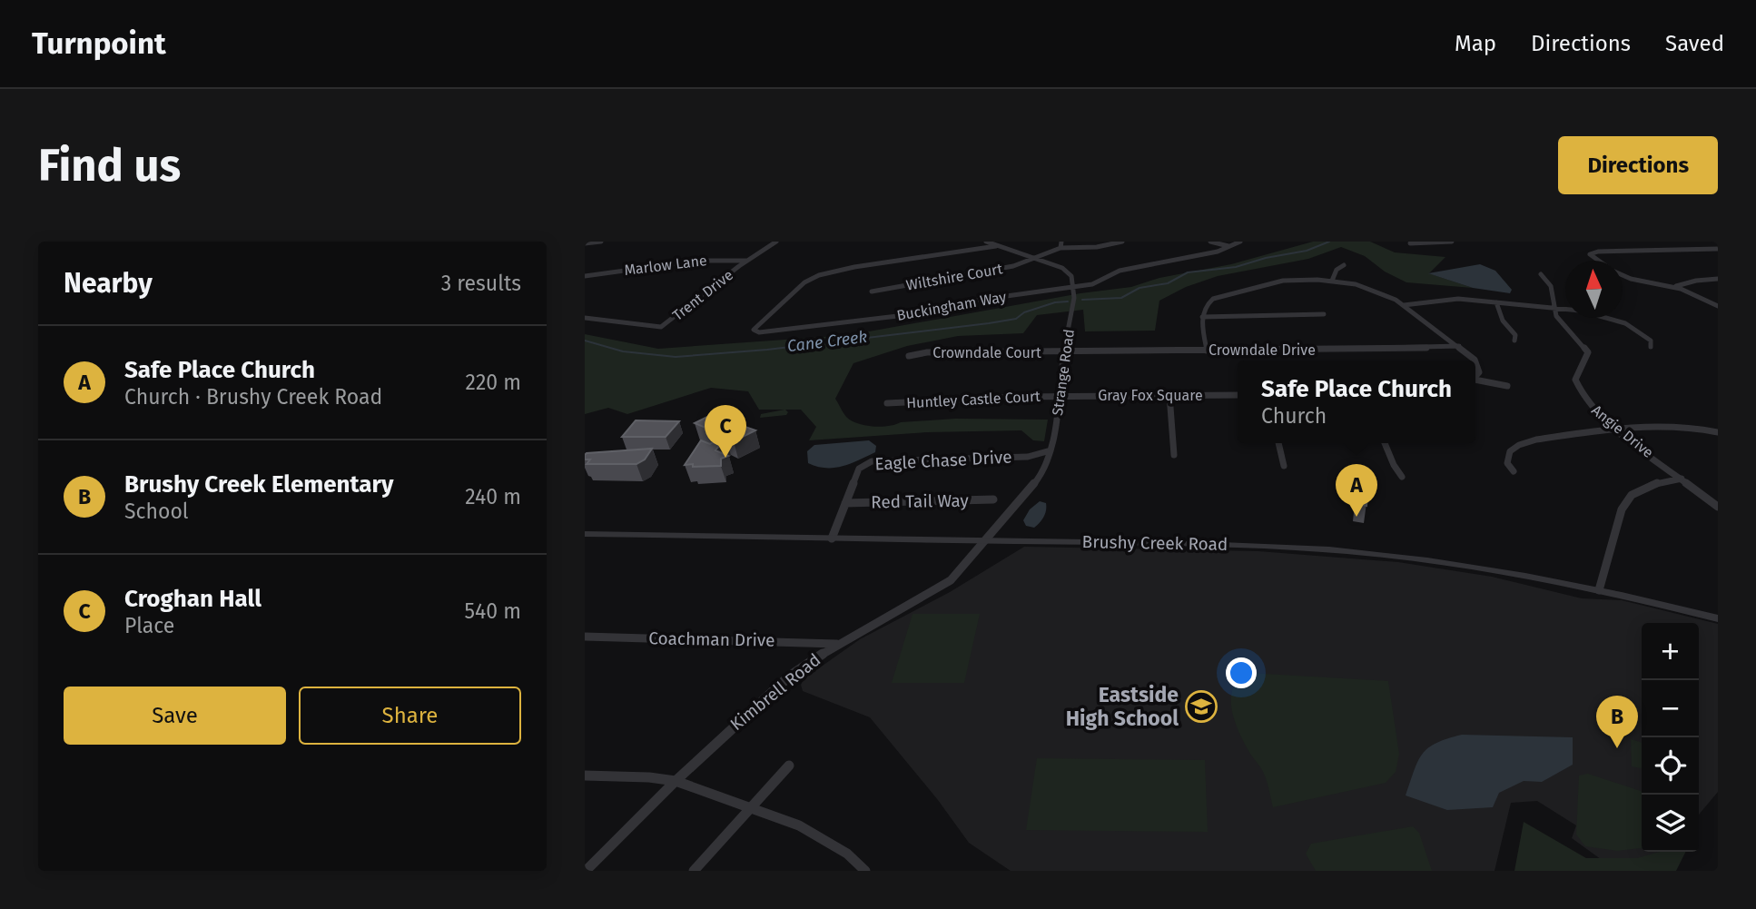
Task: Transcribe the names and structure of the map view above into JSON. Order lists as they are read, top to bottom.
{
  "streets": {
    "street": [
      "Marlow Lane",
      "Wiltshire Court",
      "Trent Drive",
      "Buckingham Way",
      "Crowndale Drive",
      "Crowndale Court",
      "Strange Road",
      "Gray Fox Square",
      "Huntley Castle Court",
      "Angie Drive",
      "Eagle Chase Drive",
      "Red Tail Way",
      "Brushy Creek Road",
      "Coachman Drive",
      "Kimbrell Road"
    ]
  },
  "crossings": [
    ["Marlow Lane", "Trent Drive"],
    ["Buckingham Way", "Strange Road"],
    ["Crowndale Drive", "Crowndale Court"],
    ["Crowndale Drive", "Strange Road"],
    ["Crowndale Court", "Strange Road"],
    ["Strange Road", "Gray Fox Square"],
    ["Strange Road", "Huntley Castle Court"],
    ["Strange Road", "Eagle Chase Drive"],
    ["Strange Road", "Brushy Creek Road"],
    ["Strange Road", "Kimbrell Road"],
    ["Gray Fox Square", "Huntley Castle Court"],
    ["Eagle Chase Drive", "Red Tail Way"],
    ["Eagle Chase Drive", "Brushy Creek Road"],
    ["Brushy Creek Road", "Kimbrell Road"],
    ["Coachman Drive", "Kimbrell Road"]
  ],
  "water": ["Cane Creek"],
  "places": {
    "school or university": ["Eastside High School"]
  },
  "north": "top",
  "page": {
    "header": "Turnpoint",
    "nav": ["Map", "Directions", "Saved"],
    "buttons": [
      "Directions",
      ["Save", "Share"]
    ],
    "title": "Find us",
    "heading": ["Nearby", "3 results"],
    "list": [
      {
        "mark": "A",
        "name": "Safe Place Church",
        "note": "Church · Brushy Creek Road",
        "value": "220 m"
      },
      {
        "mark": "B",
        "name": "Brushy Creek Elementary",
        "note": "School",
        "value": "240 m"
      },
      {
        "mark": "C",
        "name": "Croghan Hall",
        "note": "Place",
        "value": "540 m"
      }
    ],
    "popup": ["Safe Place Church", "Church"],
    "pins": ["C", "A", "B"],
    "map_buttons": ["+", "−"]
  }
}
